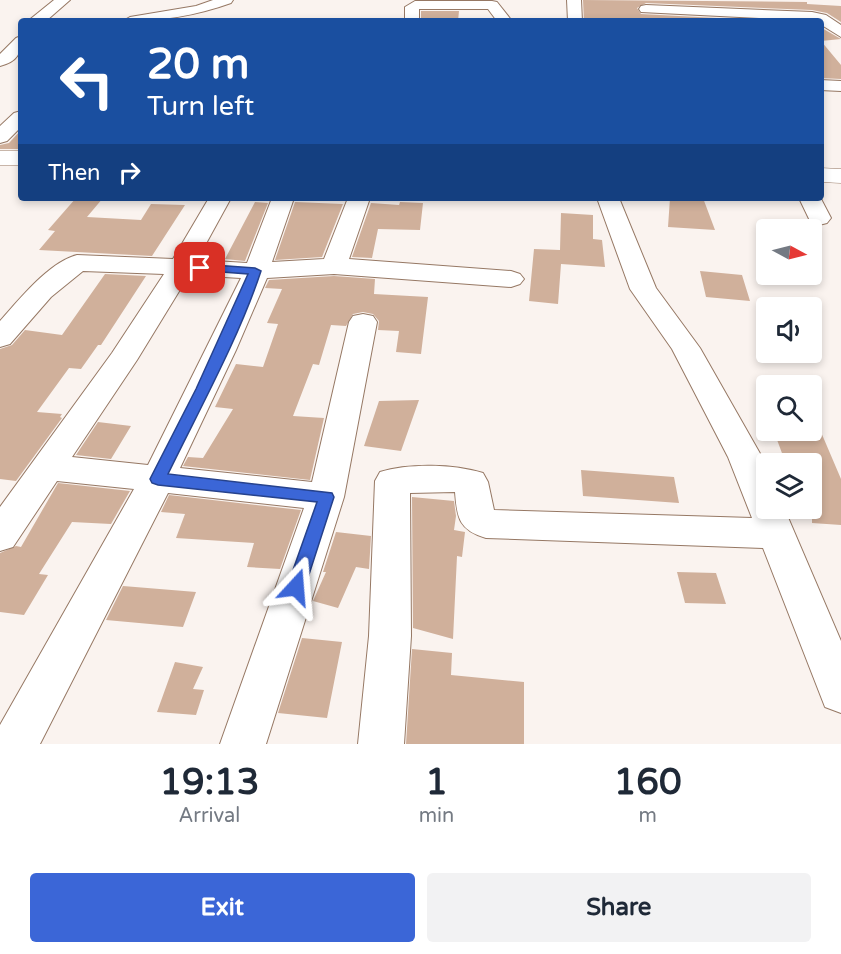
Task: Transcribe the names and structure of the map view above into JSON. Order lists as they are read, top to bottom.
{
  "north": "right",
  "page": {
    "turn": ["20 m", "Turn left"],
    "then": "Then",
    "eta": [
      "19:13",
      "Arrival",
      "1",
      "min",
      "160",
      "m"
    ],
    "buttons": ["Exit", "Share"]
  }
}
